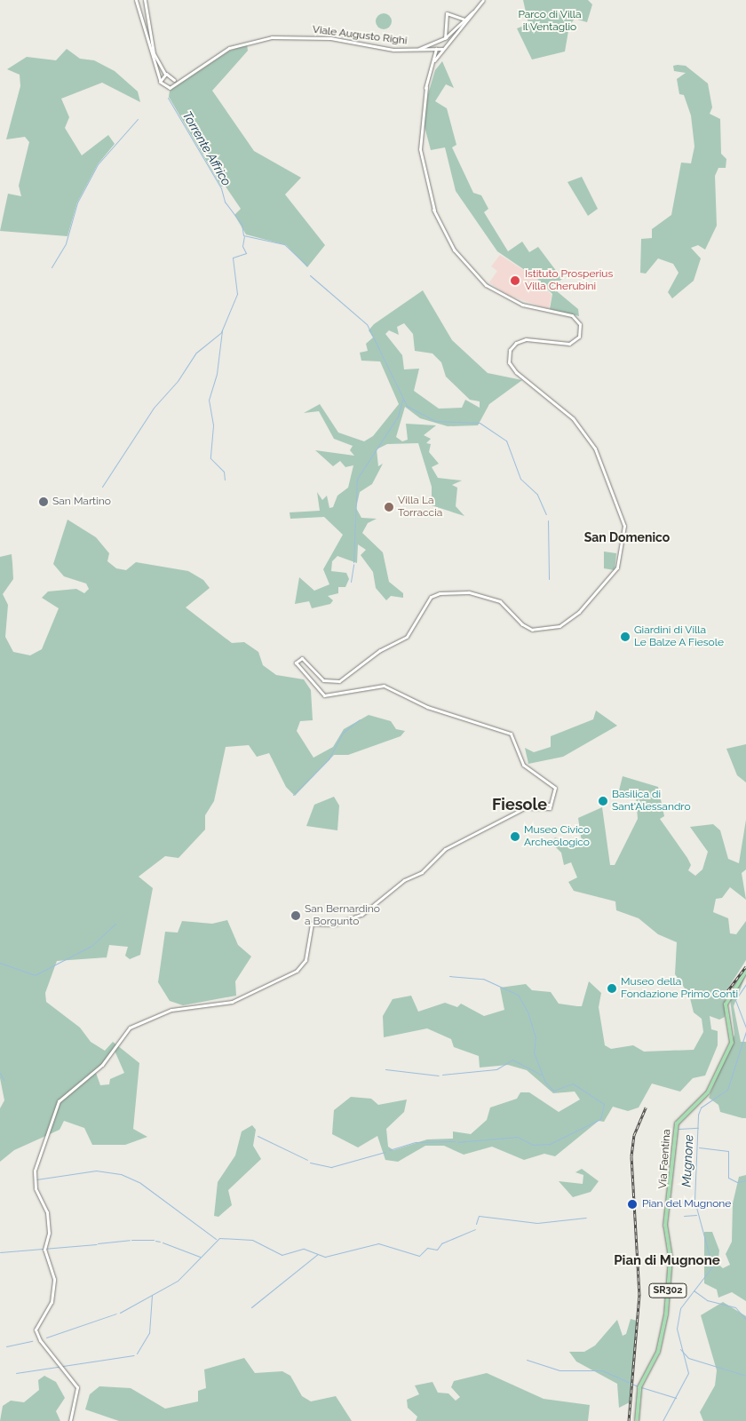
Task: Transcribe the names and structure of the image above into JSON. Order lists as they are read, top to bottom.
{
  "streets": {
    "main road": ["Viale Augusto Righi", "Via Faentina", "SR302"]
  },
  "districts": ["San Domenico", "Fiesole", "Pian di Mugnone"],
  "water": ["Torrente Affrico", "Mugnone"],
  "parks": ["Parco di Villa il Ventaglio"],
  "places": [
    "Istituto Prosperius Villa Cherubini",
    "San Martino",
    "Villa La Torraccia",
    "Giardini di Villa Le Balze A Fiesole",
    "Basilica di Sant'Alessandro",
    "Museo Civico Archeologico",
    "San Bernardino a Borgunto",
    "Museo della Fondazione Primo Conti",
    "Pian del Mugnone"
  ]
}
